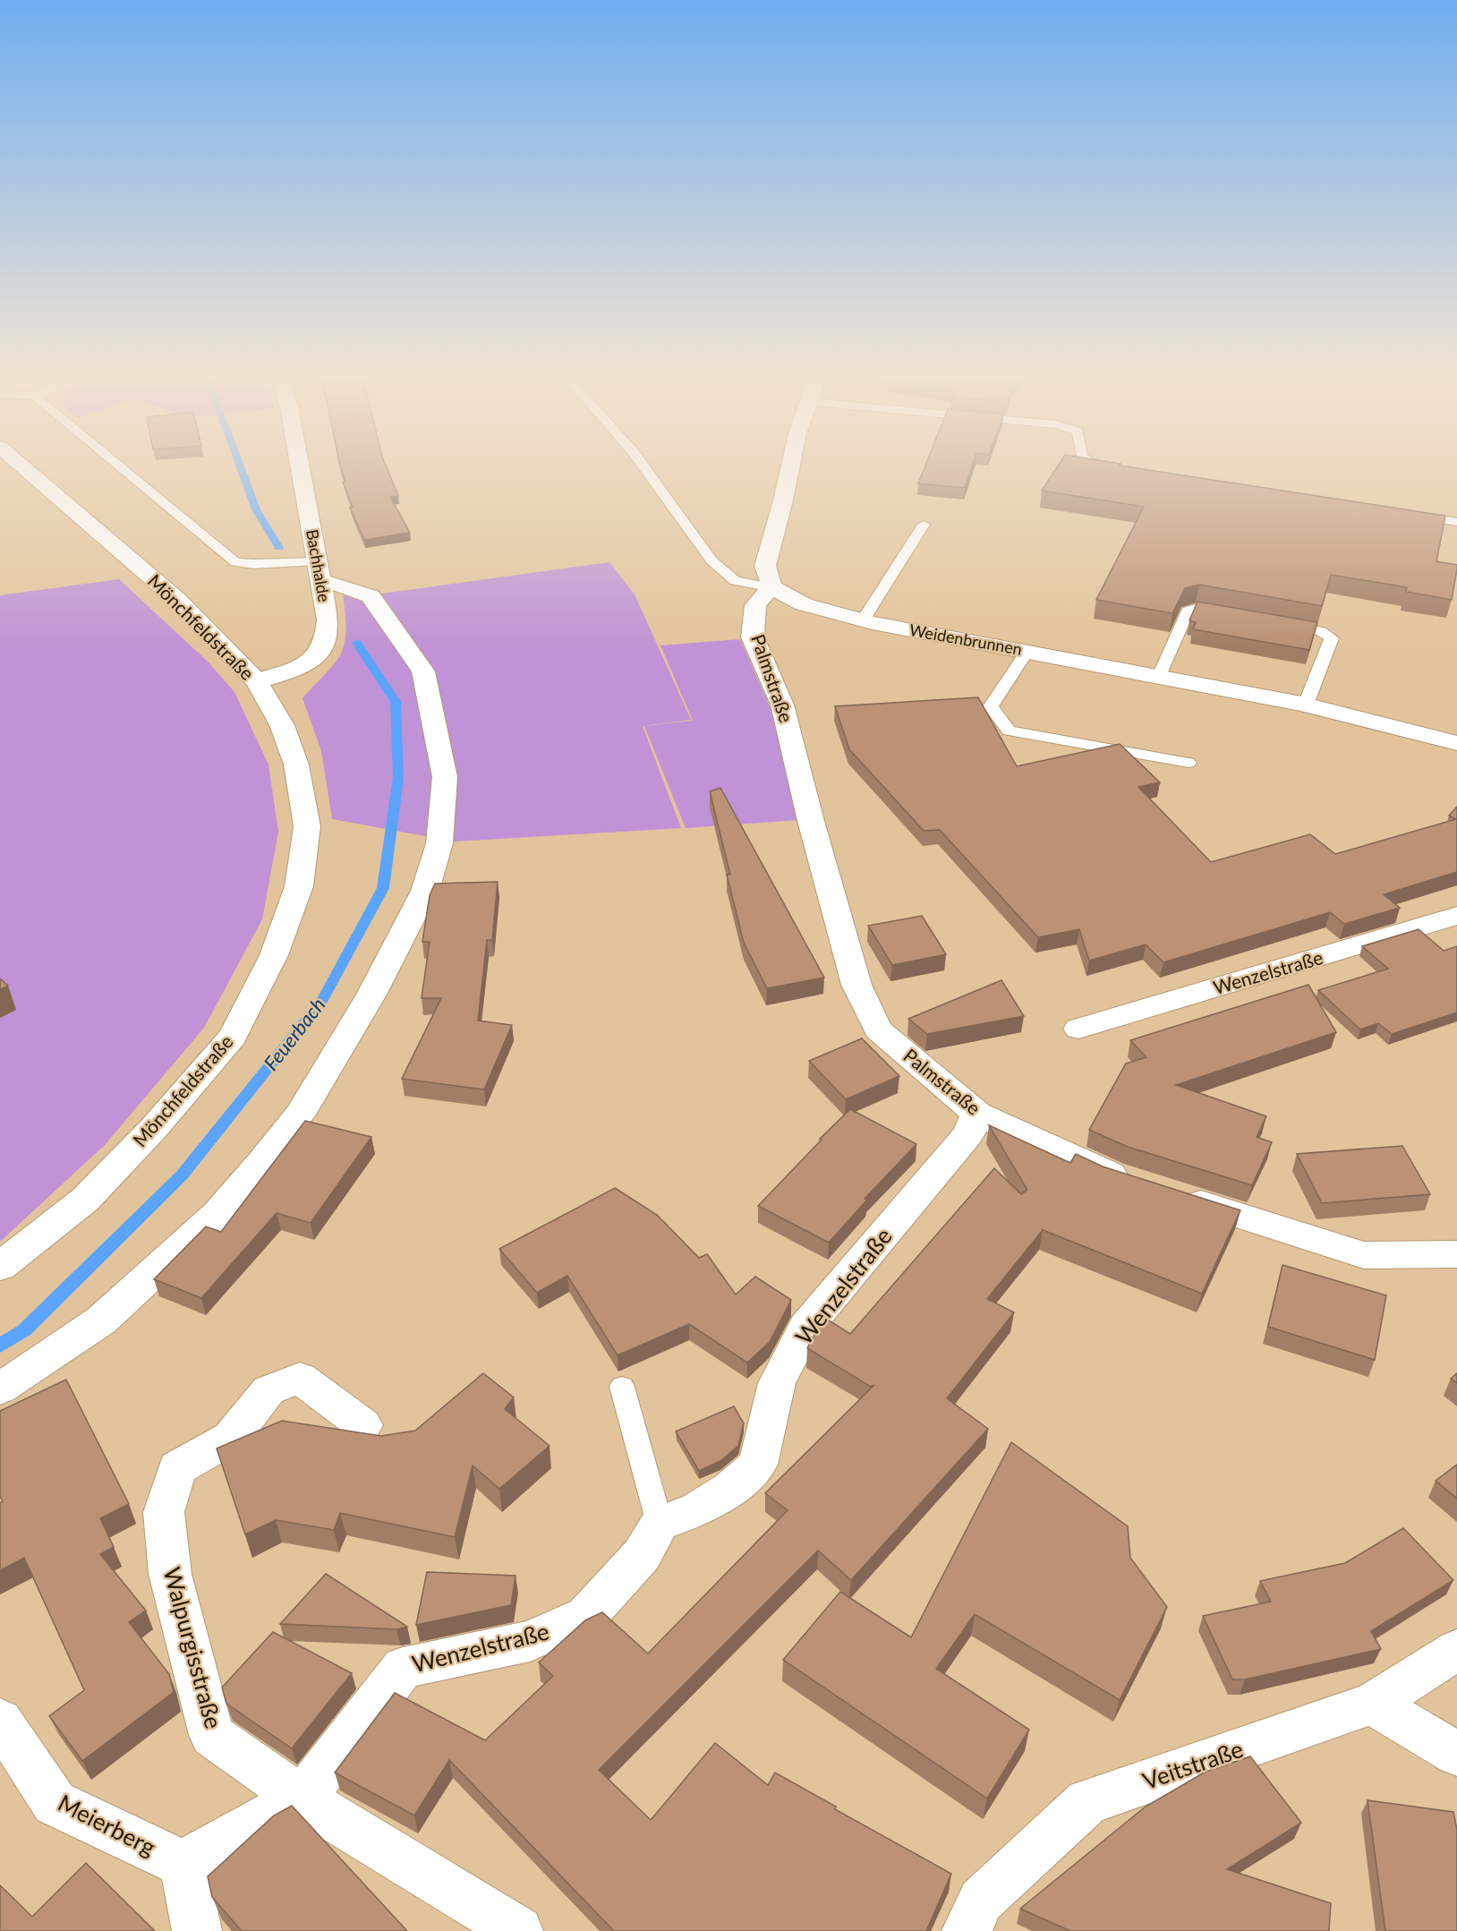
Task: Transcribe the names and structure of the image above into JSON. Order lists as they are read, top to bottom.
{
  "streets": {
    "street": [
      "Bachhalde",
      "Mönchfeldstraße",
      "Weidenbrunnen",
      "Palmstraße",
      "Wenzelstraße",
      "Walpurgisstraße",
      "Veitstraße",
      "Meierberg"
    ]
  },
  "crossings": [
    ["Bachhalde", "Mönchfeldstraße"],
    ["Weidenbrunnen", "Palmstraße"],
    ["Palmstraße", "Wenzelstraße"],
    ["Wenzelstraße", "Walpurgisstraße"],
    ["Wenzelstraße", "Meierberg"]
  ],
  "water": ["Feuerbach"]
}
